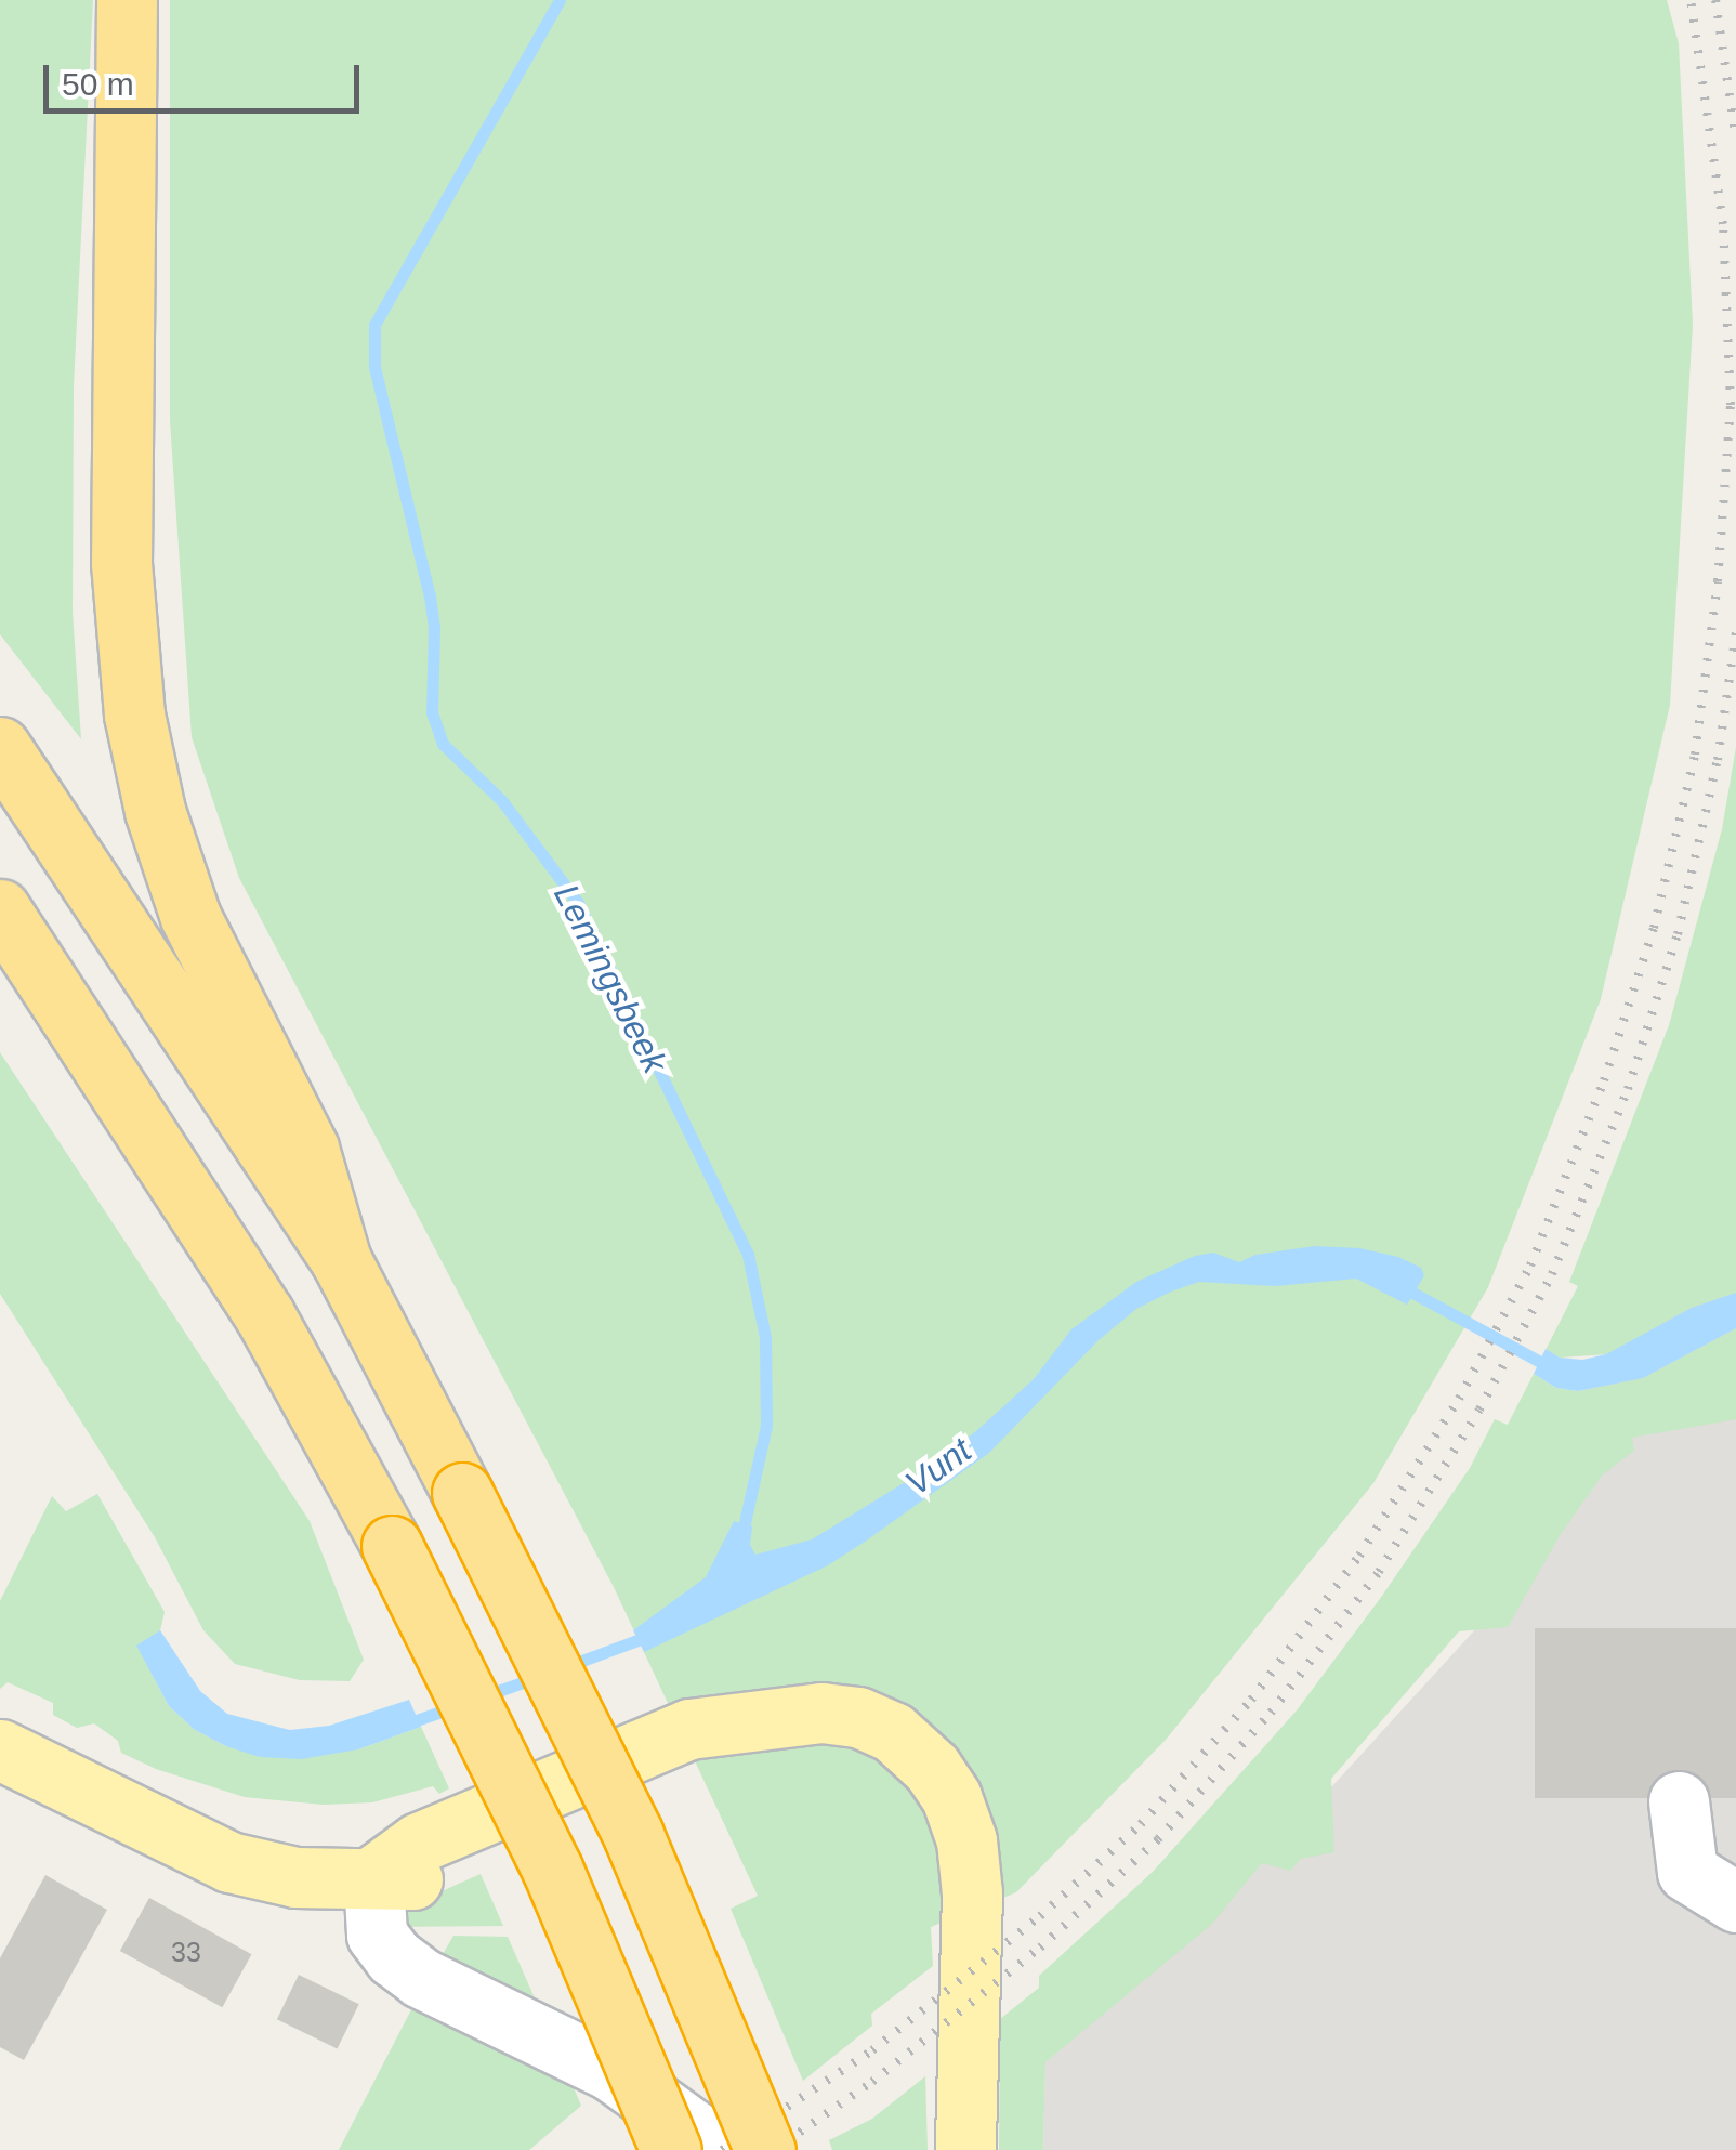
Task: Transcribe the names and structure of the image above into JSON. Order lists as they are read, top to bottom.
{
  "water": ["Lemingsbeek", "Vunt"],
  "house_numbers": ["33"],
  "scale_bar": "50 m"
}
